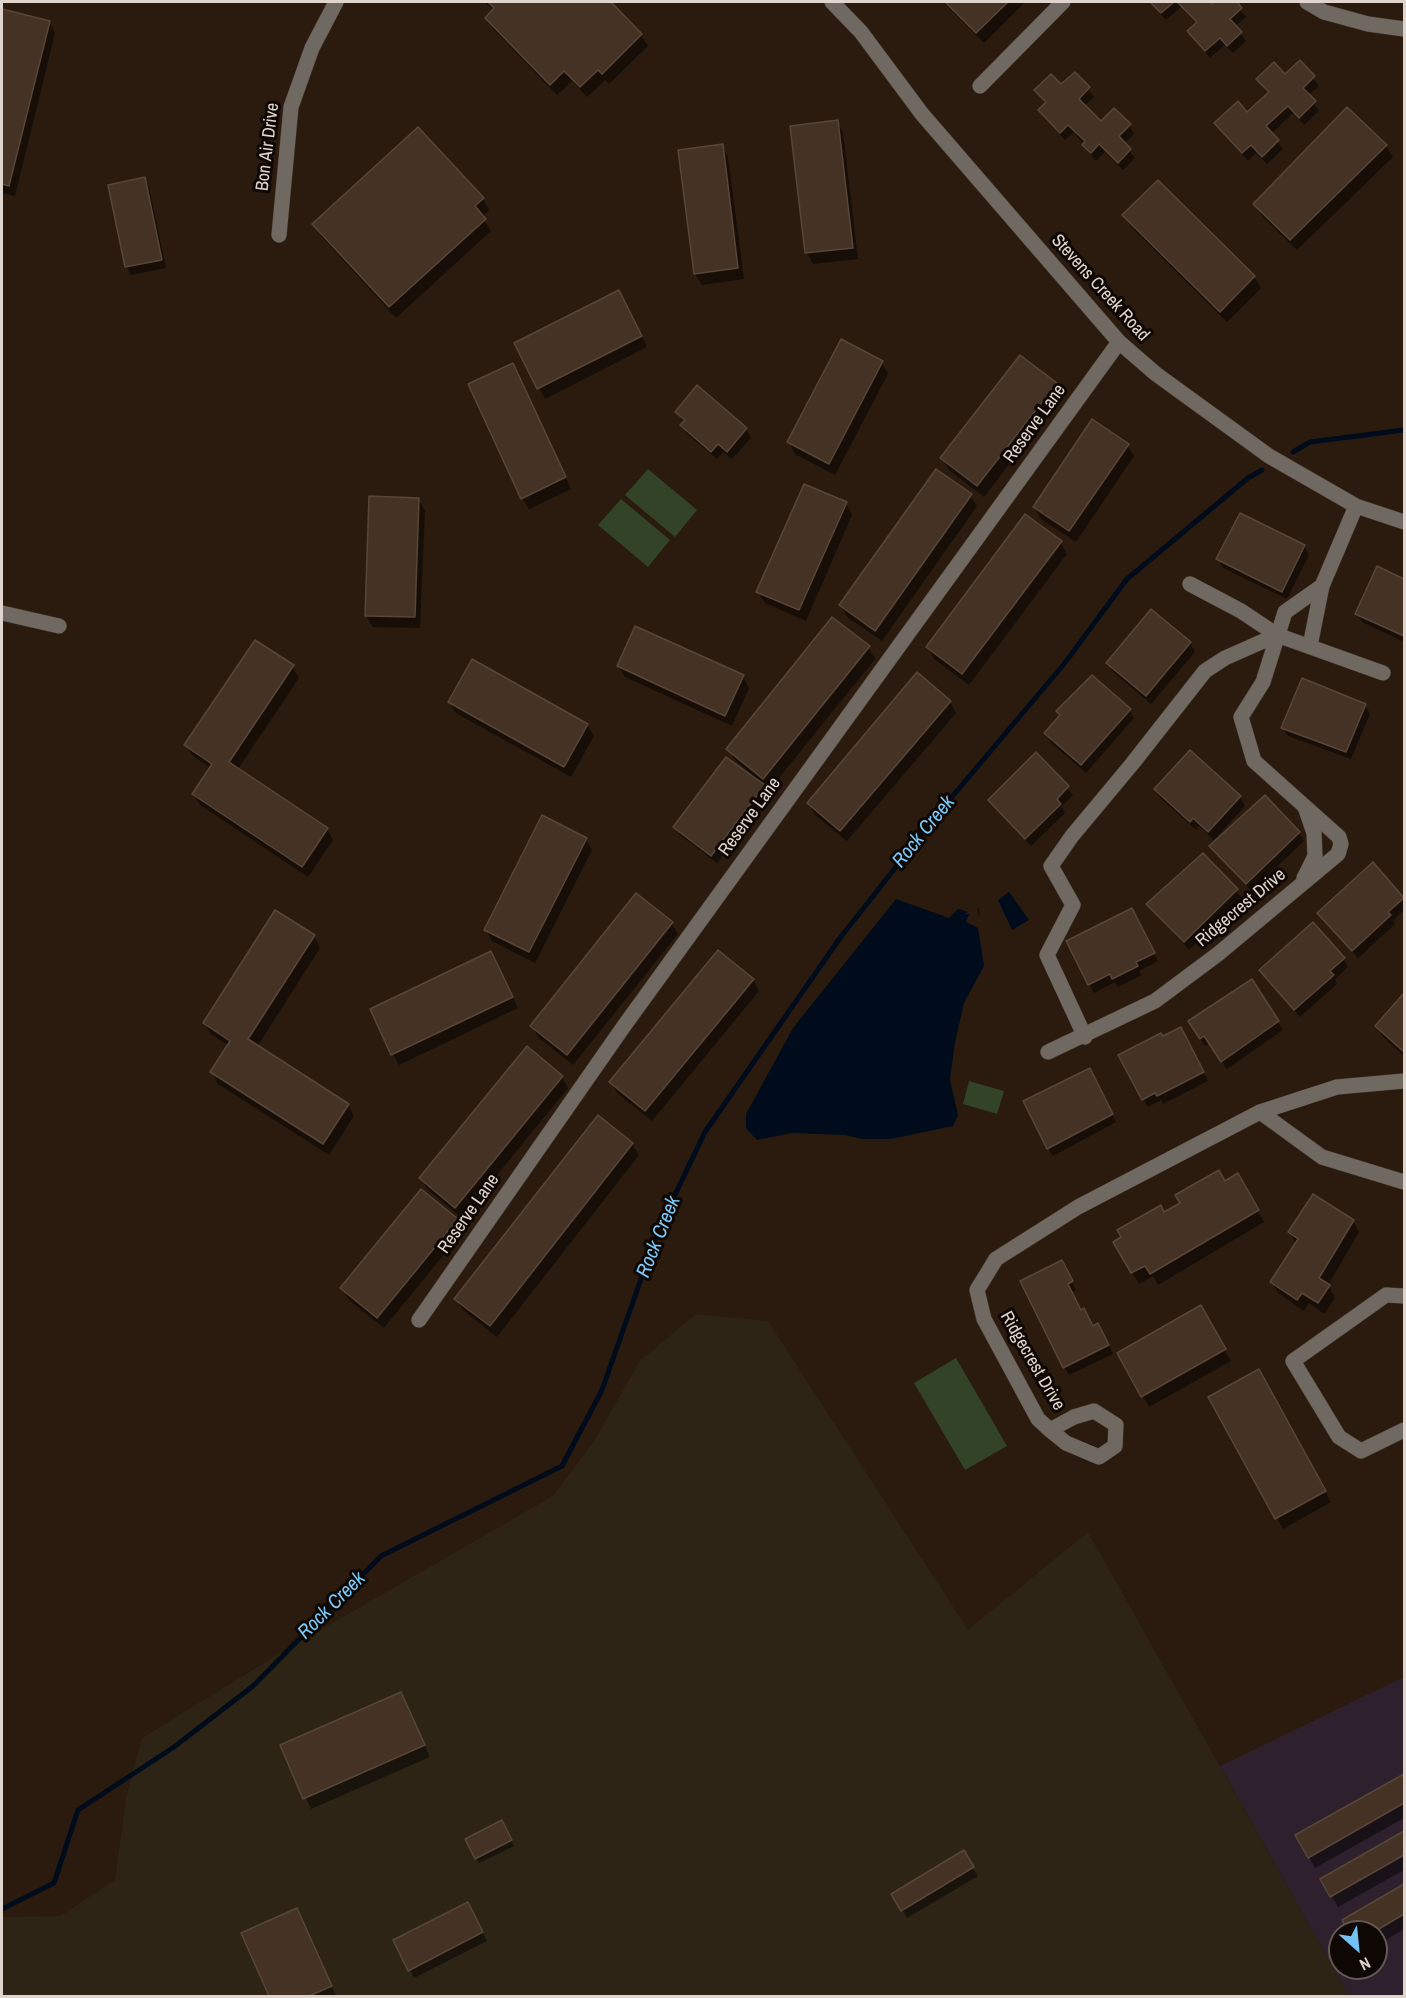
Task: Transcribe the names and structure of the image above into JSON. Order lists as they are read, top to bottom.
{
  "streets": {
    "street": [
      "Bon Air Drive",
      "Stevens Creek Road",
      "Reserve Lane",
      "Ridgecrest Drive"
    ]
  },
  "crossings": [
    ["Stevens Creek Road", "Reserve Lane"]
  ],
  "water": ["Rock Creek"],
  "north": "bottom right"
}
